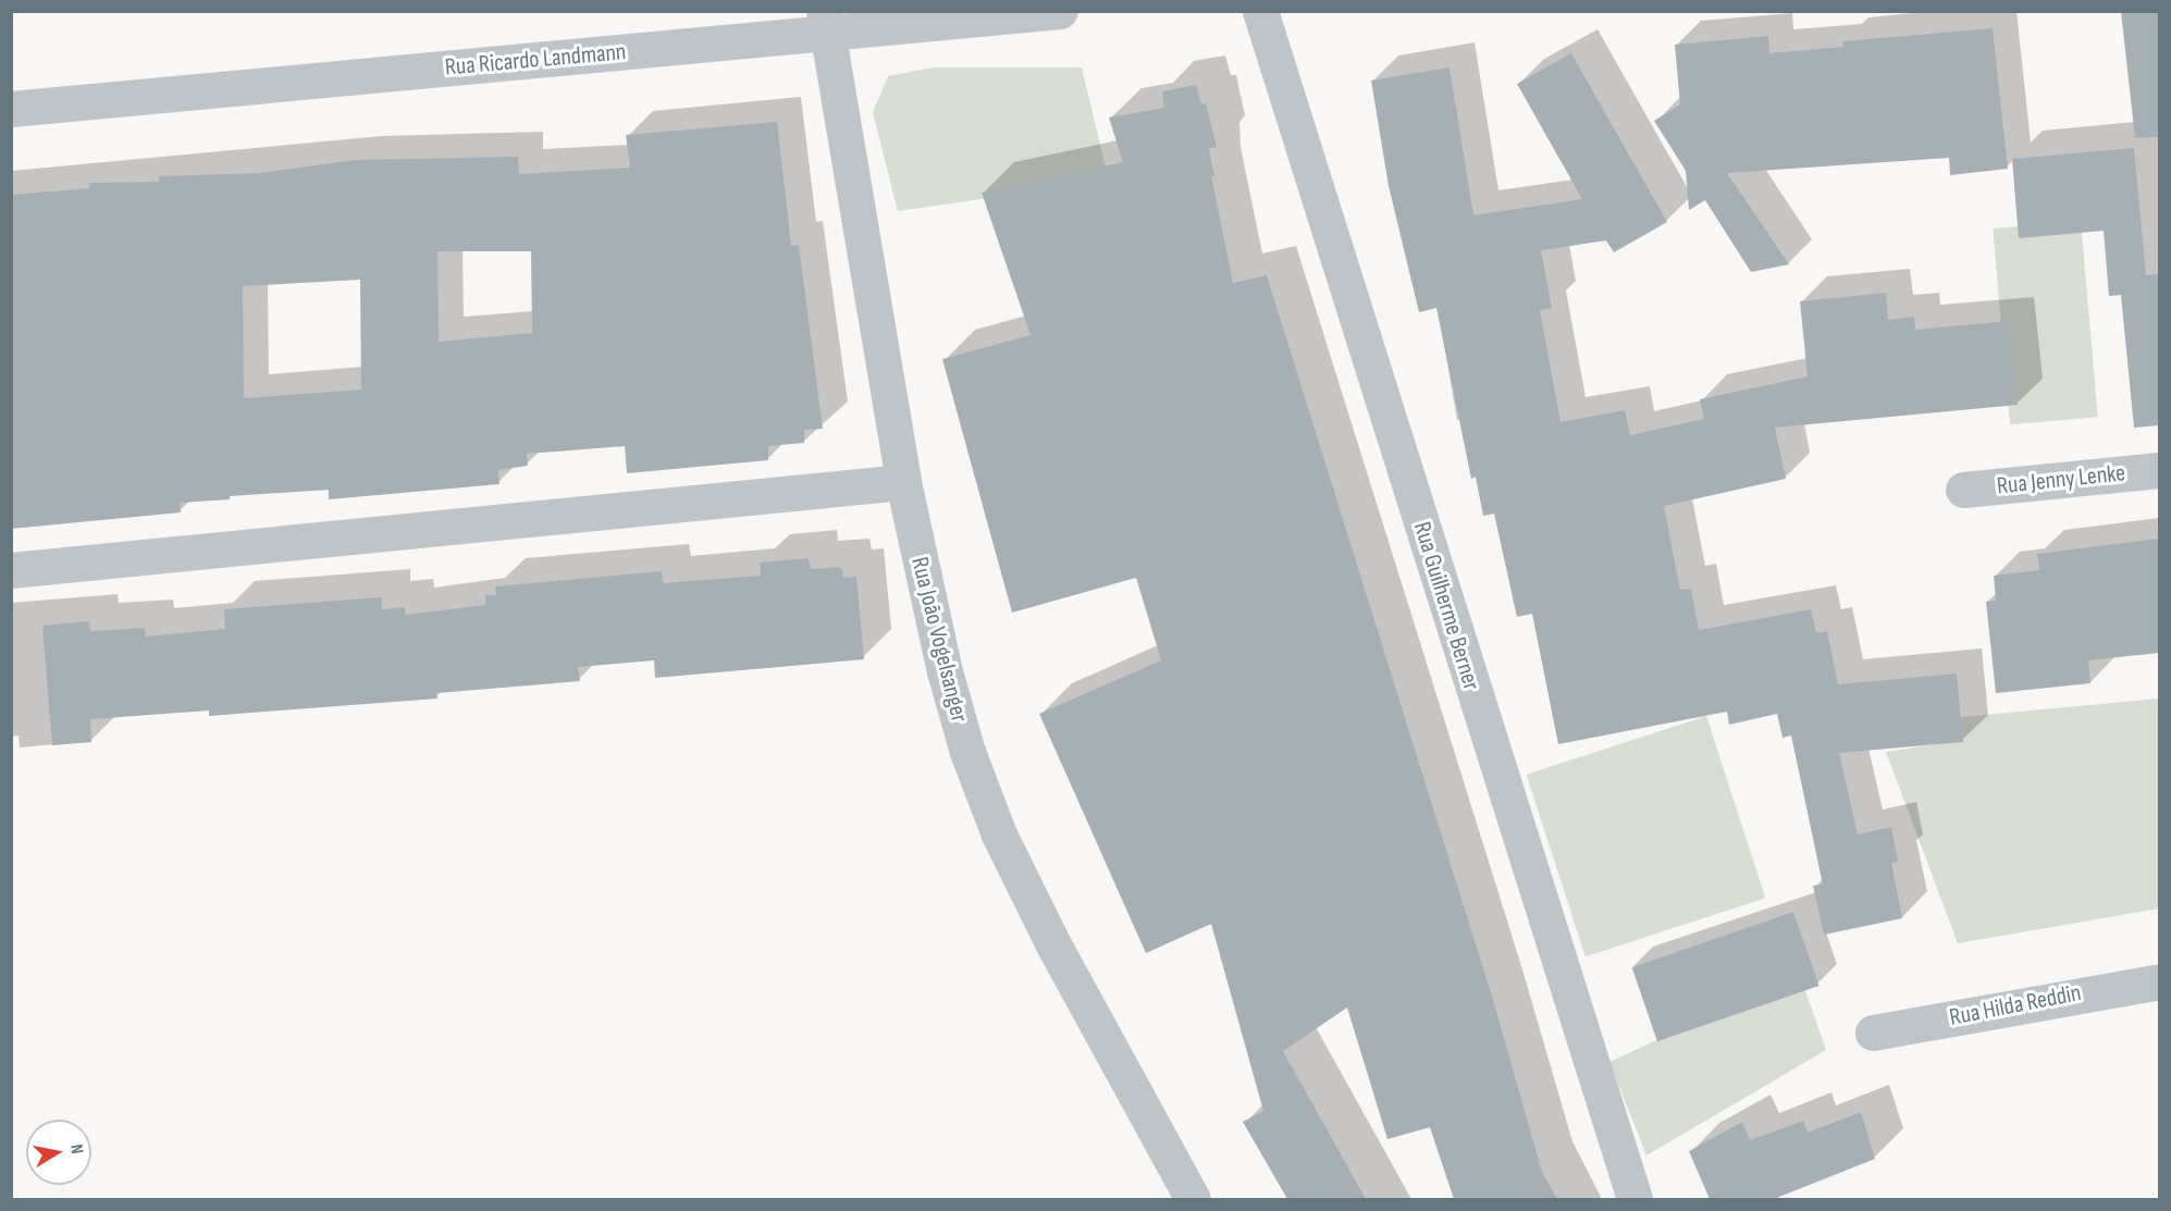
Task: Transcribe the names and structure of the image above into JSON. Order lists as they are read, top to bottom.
{
  "streets": {
    "street": [
      "Rua Ricardo Landmann",
      "Rua Jenny Lenke",
      "Rua Guilherme Berner",
      "Rua João Vogelsanger",
      "Rua Hilda Reddin"
    ]
  },
  "crossings": [
    ["Rua Ricardo Landmann", "Rua João Vogelsanger"]
  ],
  "north": "right"
}
